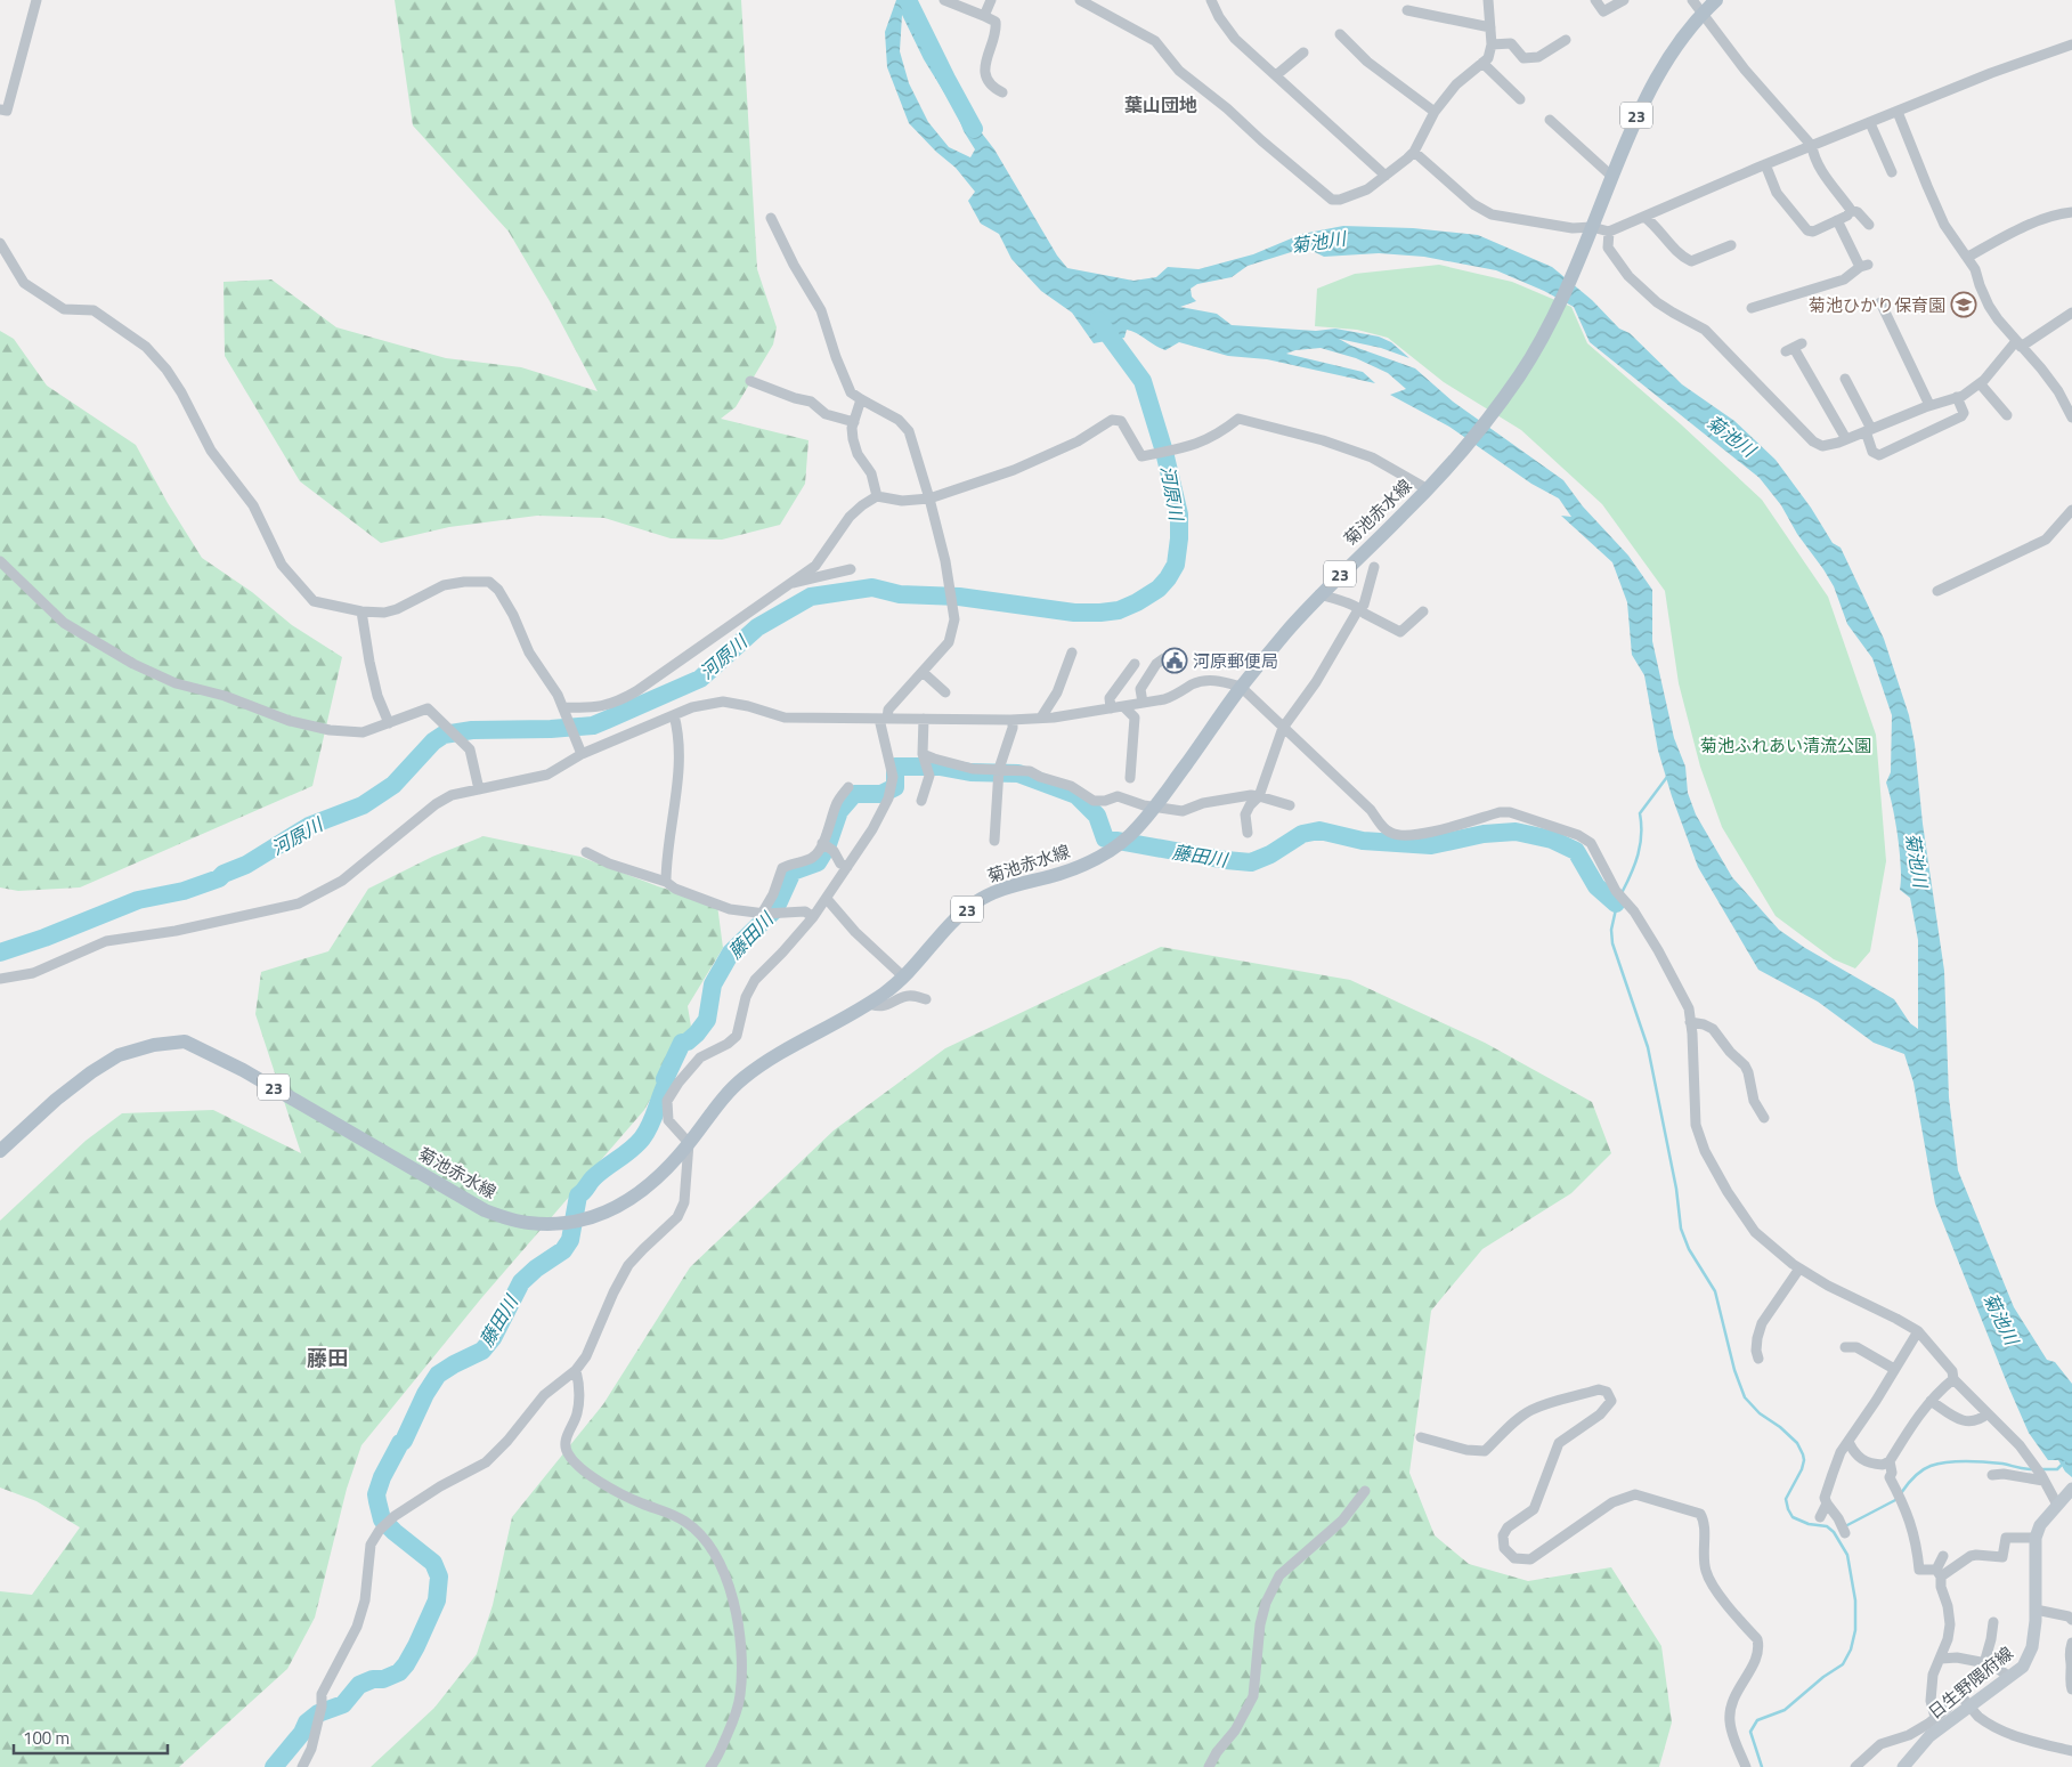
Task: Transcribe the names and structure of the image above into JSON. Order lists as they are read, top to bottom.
{
  "streets": {
    "main road": ["23", "菊池赤水線", "日生野隈府線"]
  },
  "districts": ["葉山団地", "藤田"],
  "water": ["菊池川", "河原川", "藤田川"],
  "parks": ["菊池ふれあい清流公園"],
  "places": {
    "school or university": ["菊池ひかり保育園"],
    "public building": ["河原郵便局"]
  },
  "scale_bar": "100 m"
}
